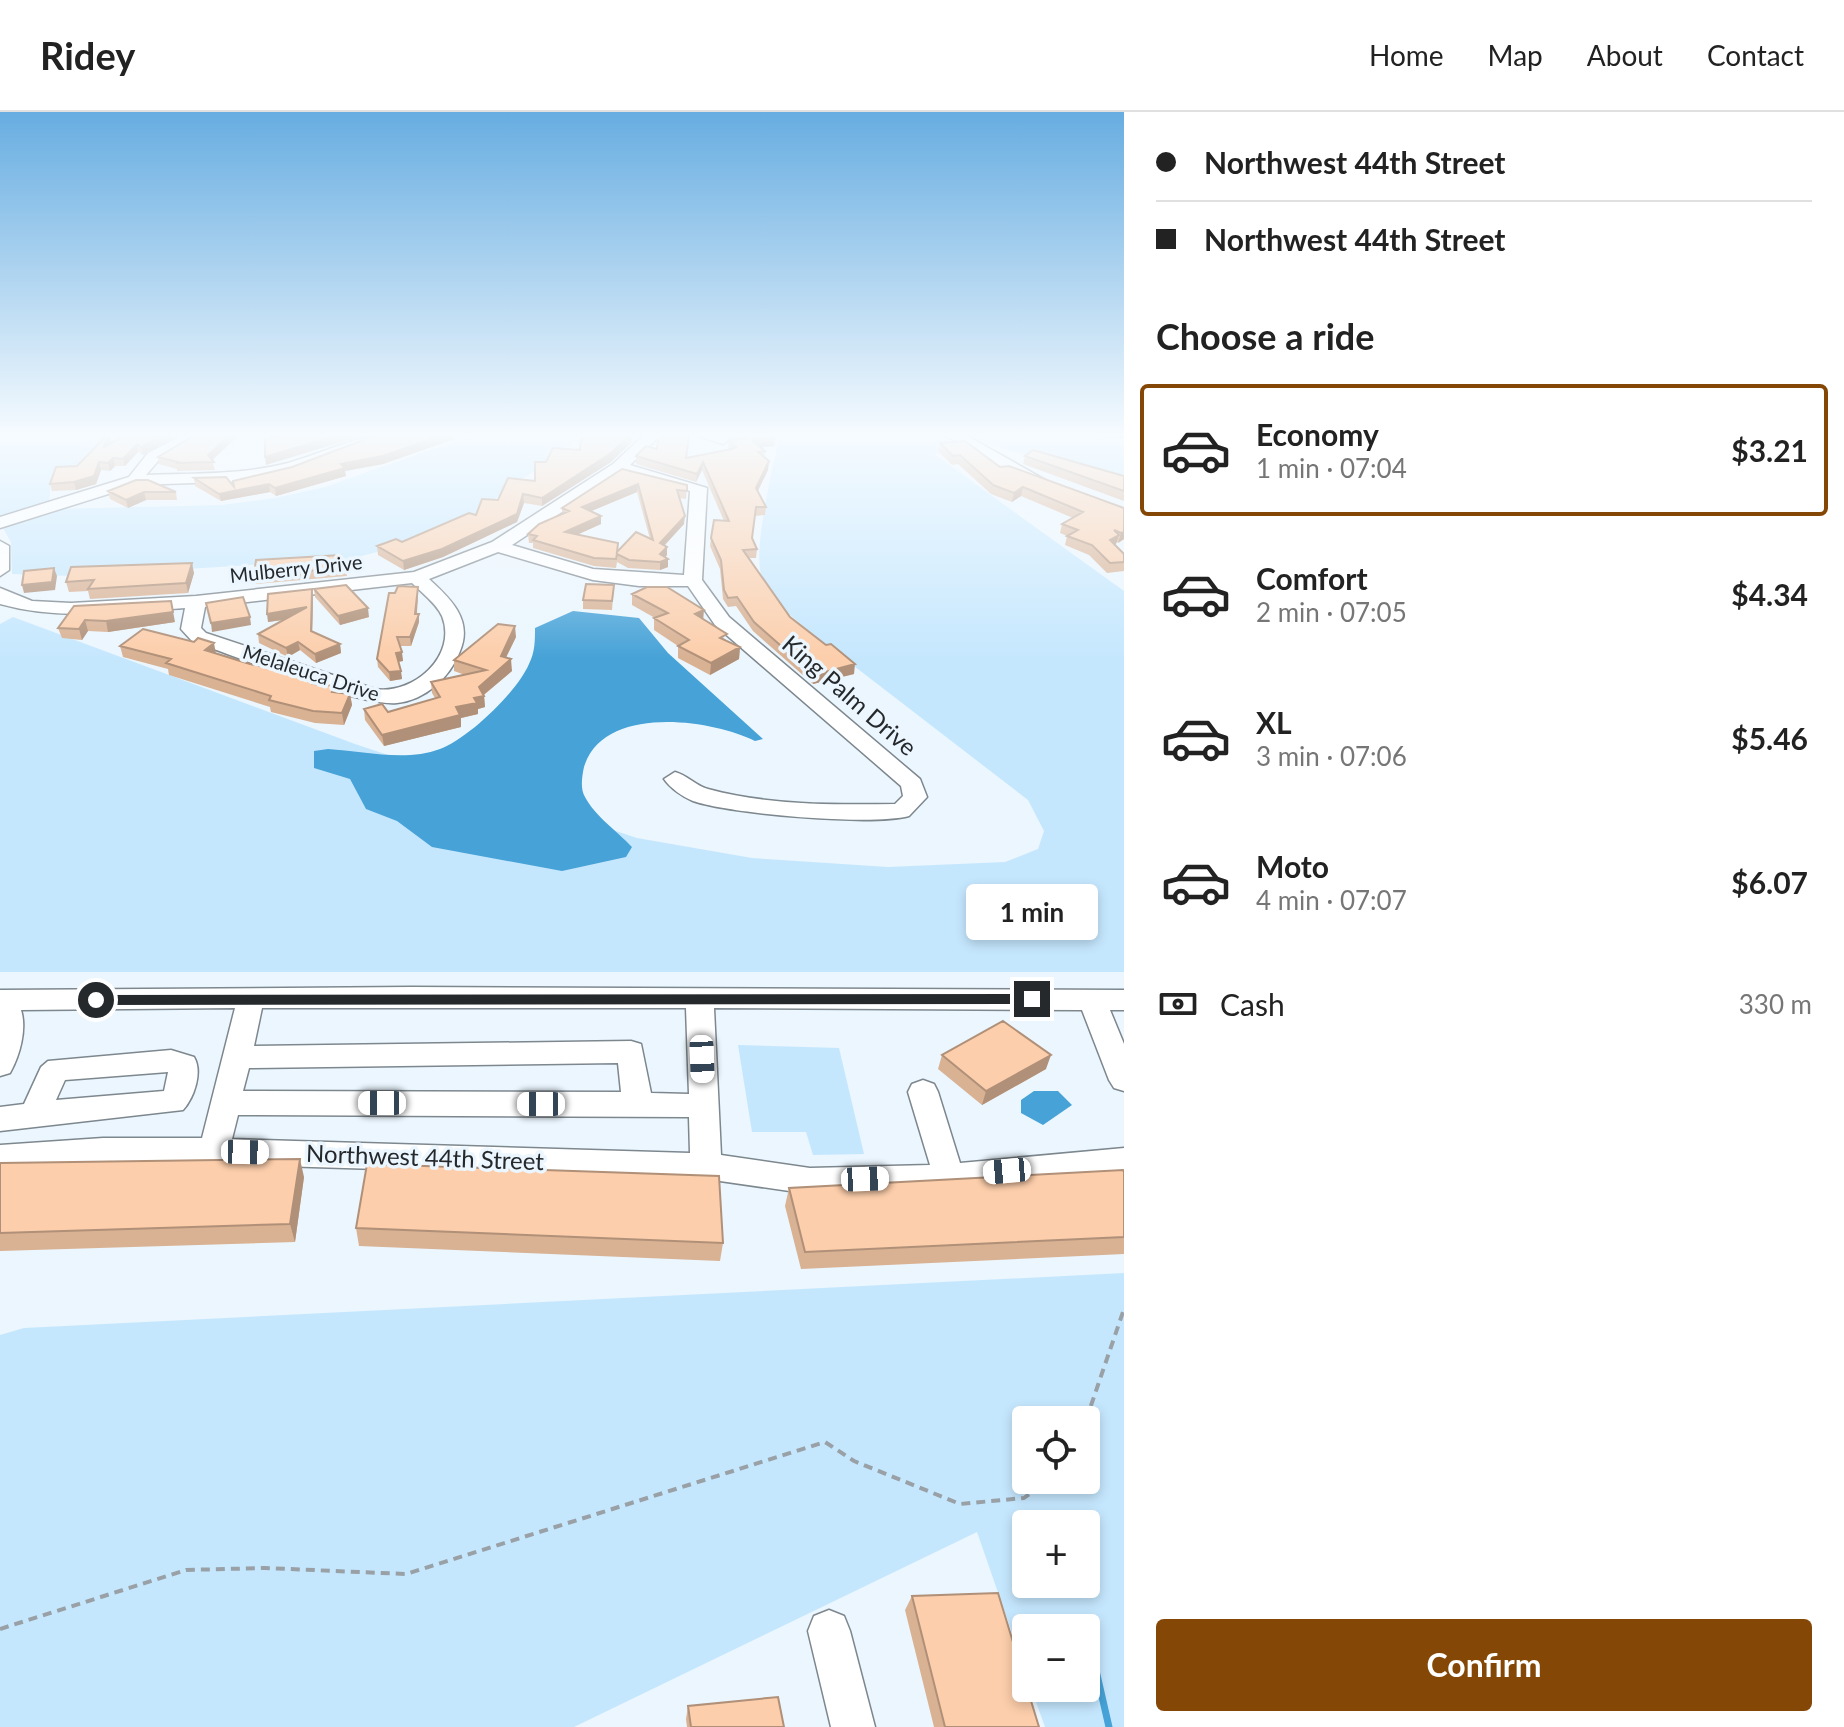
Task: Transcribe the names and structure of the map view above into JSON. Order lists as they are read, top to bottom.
{
  "streets": {
    "street": [
      "Mulberry Drive",
      "Melaleuca Drive",
      "King Palm Drive",
      "Northwest 44th Street"
    ]
  },
  "crossings": [
    ["Mulberry Drive", "Melaleuca Drive"]
  ],
  "page": {
    "header": "Ridey",
    "nav": [
      "Home",
      "Map",
      "About",
      "Contact"
    ],
    "banner": ["Northwest 44th Street", "Northwest 44th Street"],
    "heading": "Choose a ride",
    "list": [
      {
        "name": "Economy",
        "note": "1 min · 07:04",
        "value": "$3.21"
      },
      {
        "name": "Comfort",
        "note": "2 min · 07:05",
        "value": "$4.34"
      },
      {
        "name": "XL",
        "note": "3 min · 07:06",
        "value": "$5.46"
      },
      {
        "name": "Moto",
        "note": "4 min · 07:07",
        "value": "$6.07"
      }
    ],
    "bubble": "1 min",
    "pay": ["Cash", "330 m"],
    "map_buttons": ["+", "−"],
    "buttons": "Confirm"
  }
}
